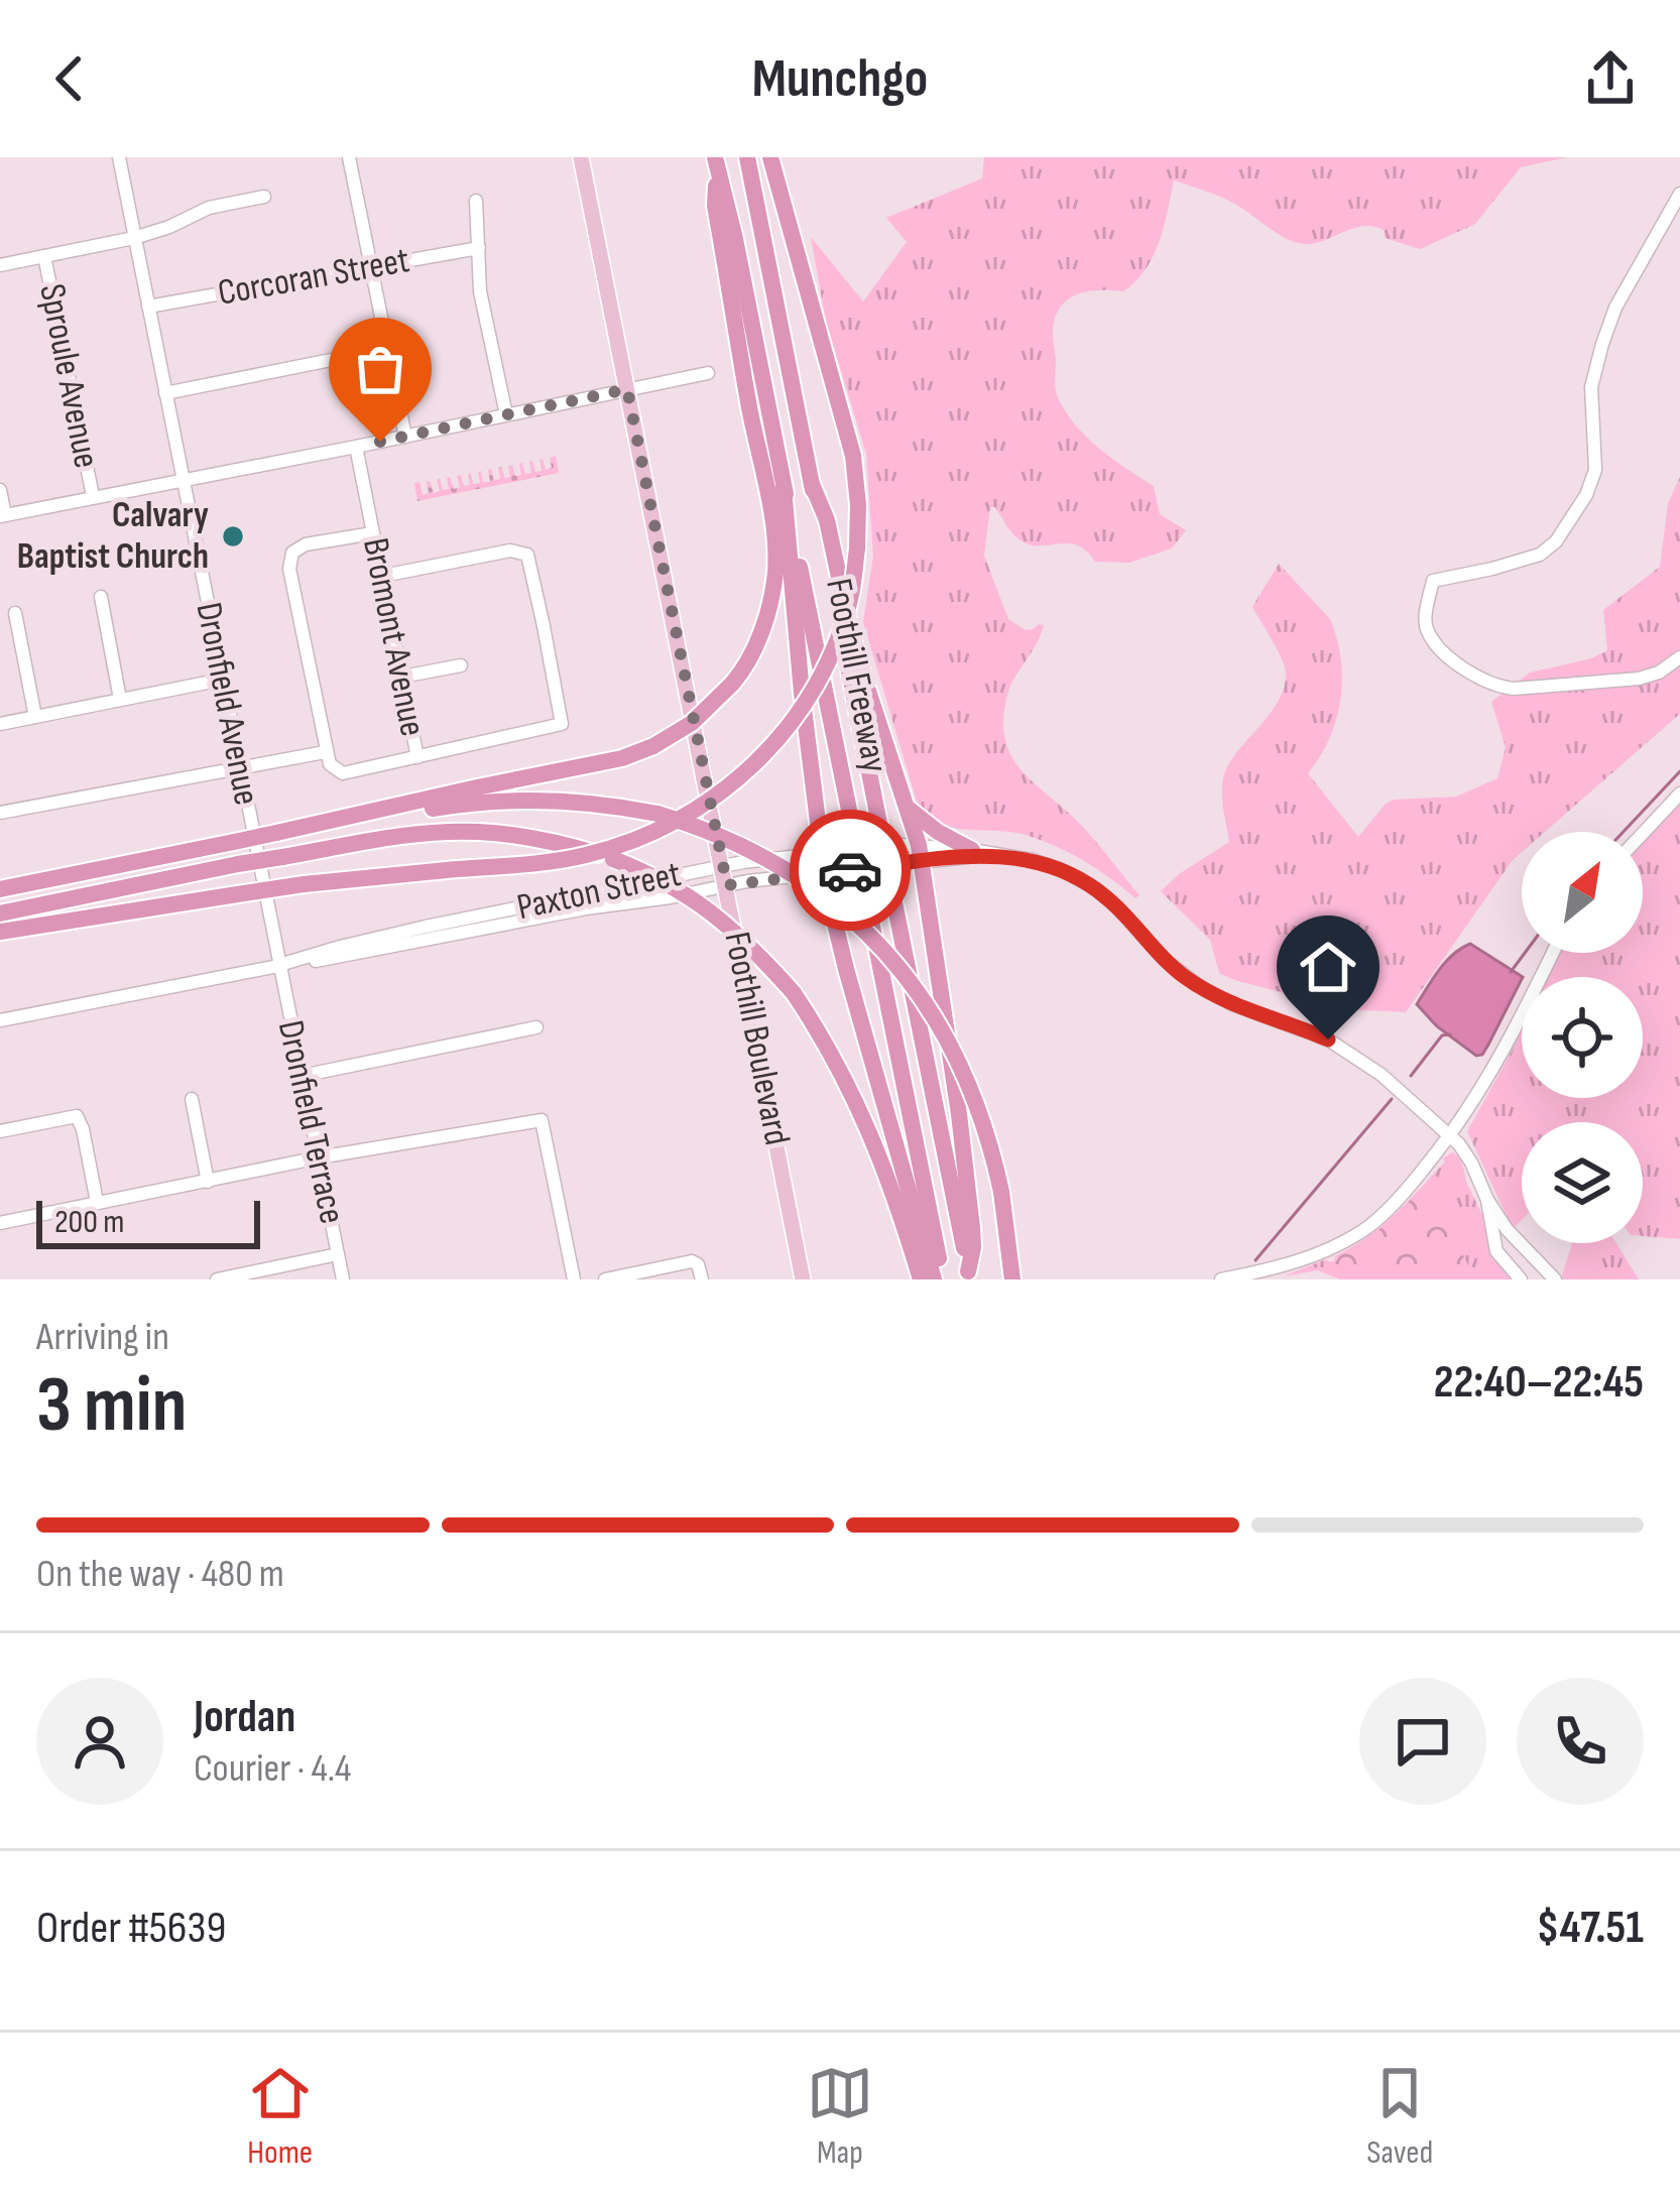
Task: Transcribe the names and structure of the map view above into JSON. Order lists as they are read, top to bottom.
{
  "streets": {
    "highway": ["Foothill Freeway"],
    "main road": ["Foothill Boulevard"],
    "street": [
      "Corcoran Street",
      "Sproule Avenue",
      "Bromont Avenue",
      "Dronfield Avenue",
      "Paxton Street",
      "Dronfield Terrace"
    ]
  },
  "crossings": [
    ["Corcoran Street", "Dronfield Avenue"],
    ["Dronfield Avenue", "Paxton Street"],
    ["Dronfield Avenue", "Dronfield Terrace"],
    ["Paxton Street", "Foothill Boulevard"],
    ["Paxton Street", "Dronfield Terrace"]
  ],
  "places": ["Calvary Baptist Church"],
  "scale_bar": "200 m",
  "north": "top right",
  "page": {
    "header": "Munchgo",
    "scale": "200 m",
    "heading": ["3 min", "Arriving in", "22:40–22:45"],
    "panel": [
      "Jordan",
      "Courier · 4.4",
      "Order #5639",
      "$47.51"
    ],
    "bar": "On the way · 480 m",
    "tabs": ["Home", "Map", "Saved"]
  }
}
